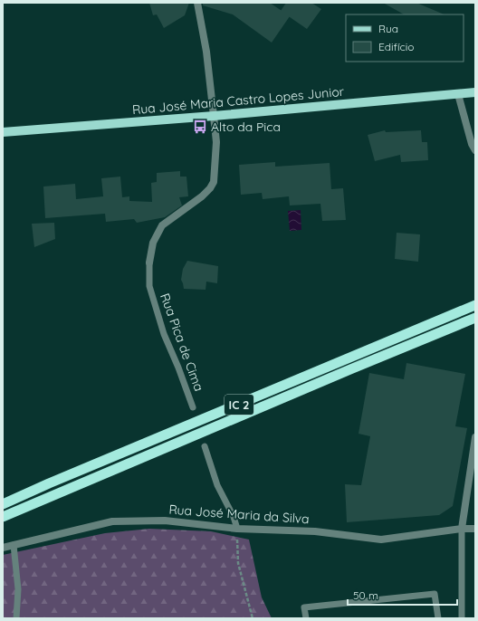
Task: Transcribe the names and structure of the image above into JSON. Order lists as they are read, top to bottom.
{
  "streets": {
    "highway": ["IC 2"],
    "main road": ["Rua José Maria Castro Lopes Junior"],
    "street": ["Rua Pica de Cima", "Rua José Maria da Silva"]
  },
  "crossings": [
    ["Rua José Maria Castro Lopes Junior", "Rua Pica de Cima"]
  ],
  "places": {
    "bus stop": ["Alto da Pica"]
  },
  "legend": ["Rua", "Edifício"],
  "scale_bar": "50 m"
}
